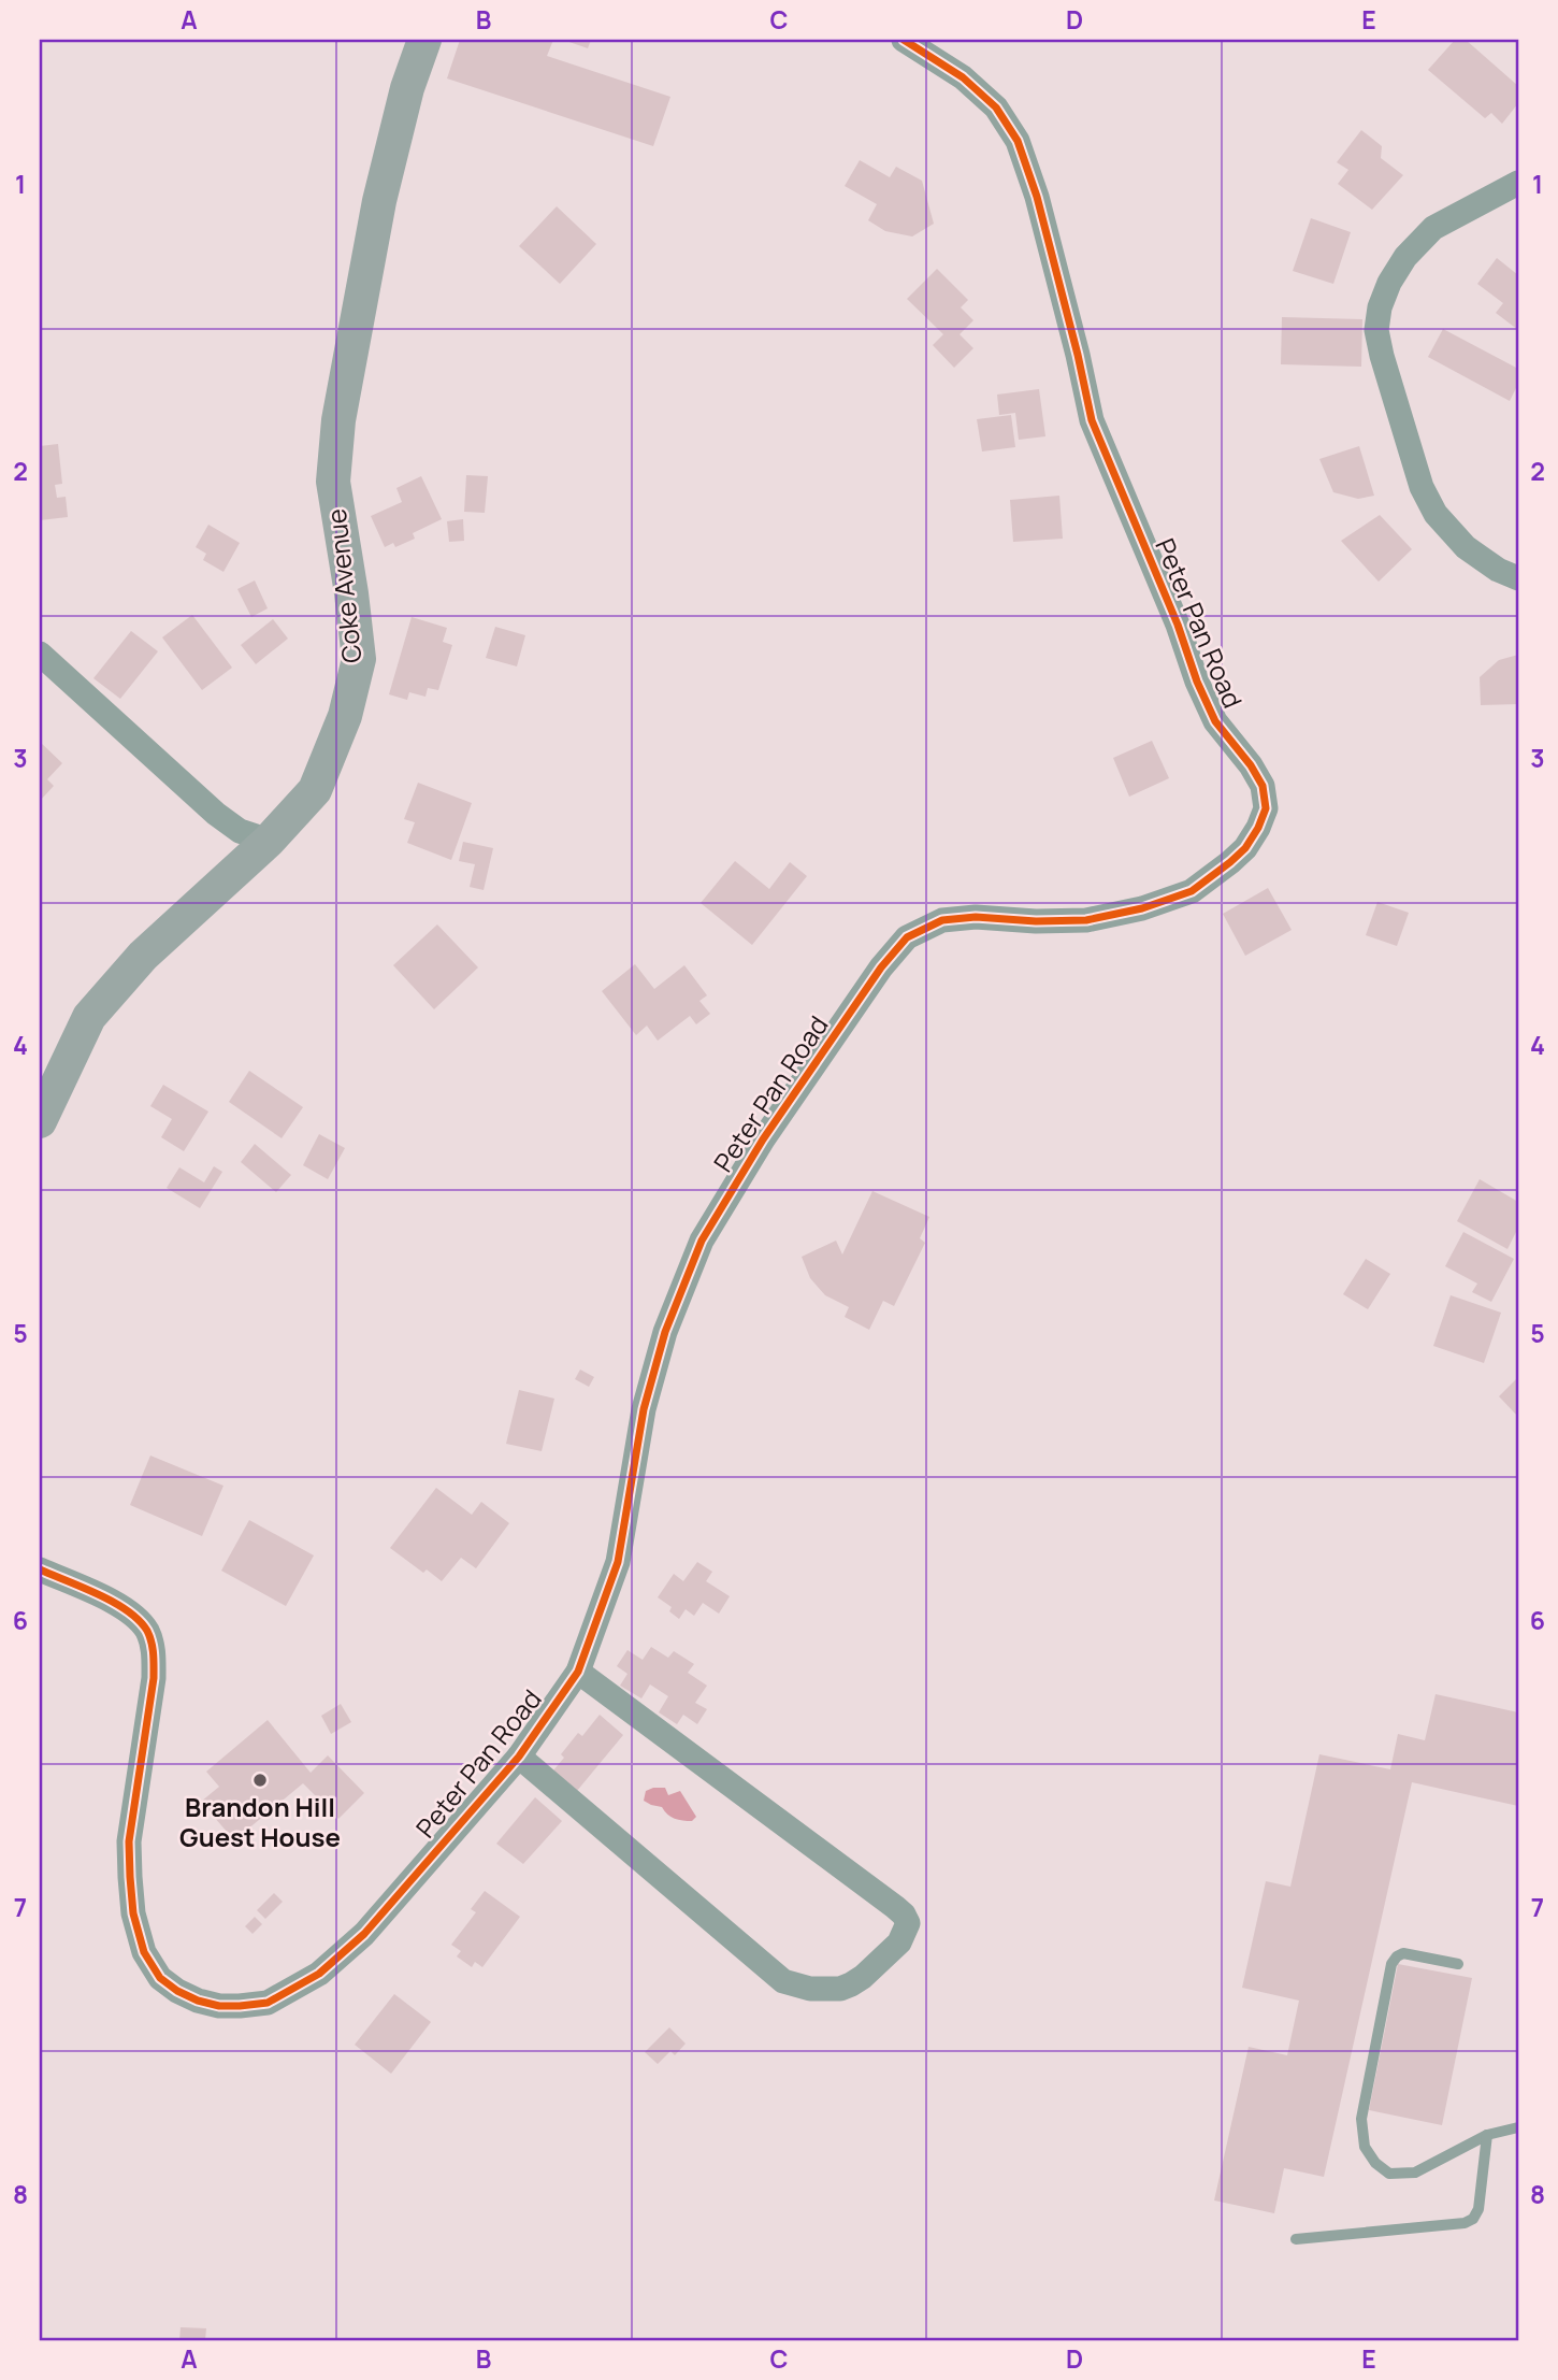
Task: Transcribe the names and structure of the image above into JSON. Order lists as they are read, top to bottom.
{
  "streets": {
    "street": ["Coke Avenue", "Peter Pan Road"]
  },
  "places": ["Brandon Hill Guest House"],
  "grid": {
    "columns": [
      "A",
      "B",
      "C",
      "D",
      "E"
    ],
    "rows": [
      "1",
      "2",
      "3",
      "4",
      "5",
      "6",
      "7",
      "8"
    ]
  }
}
